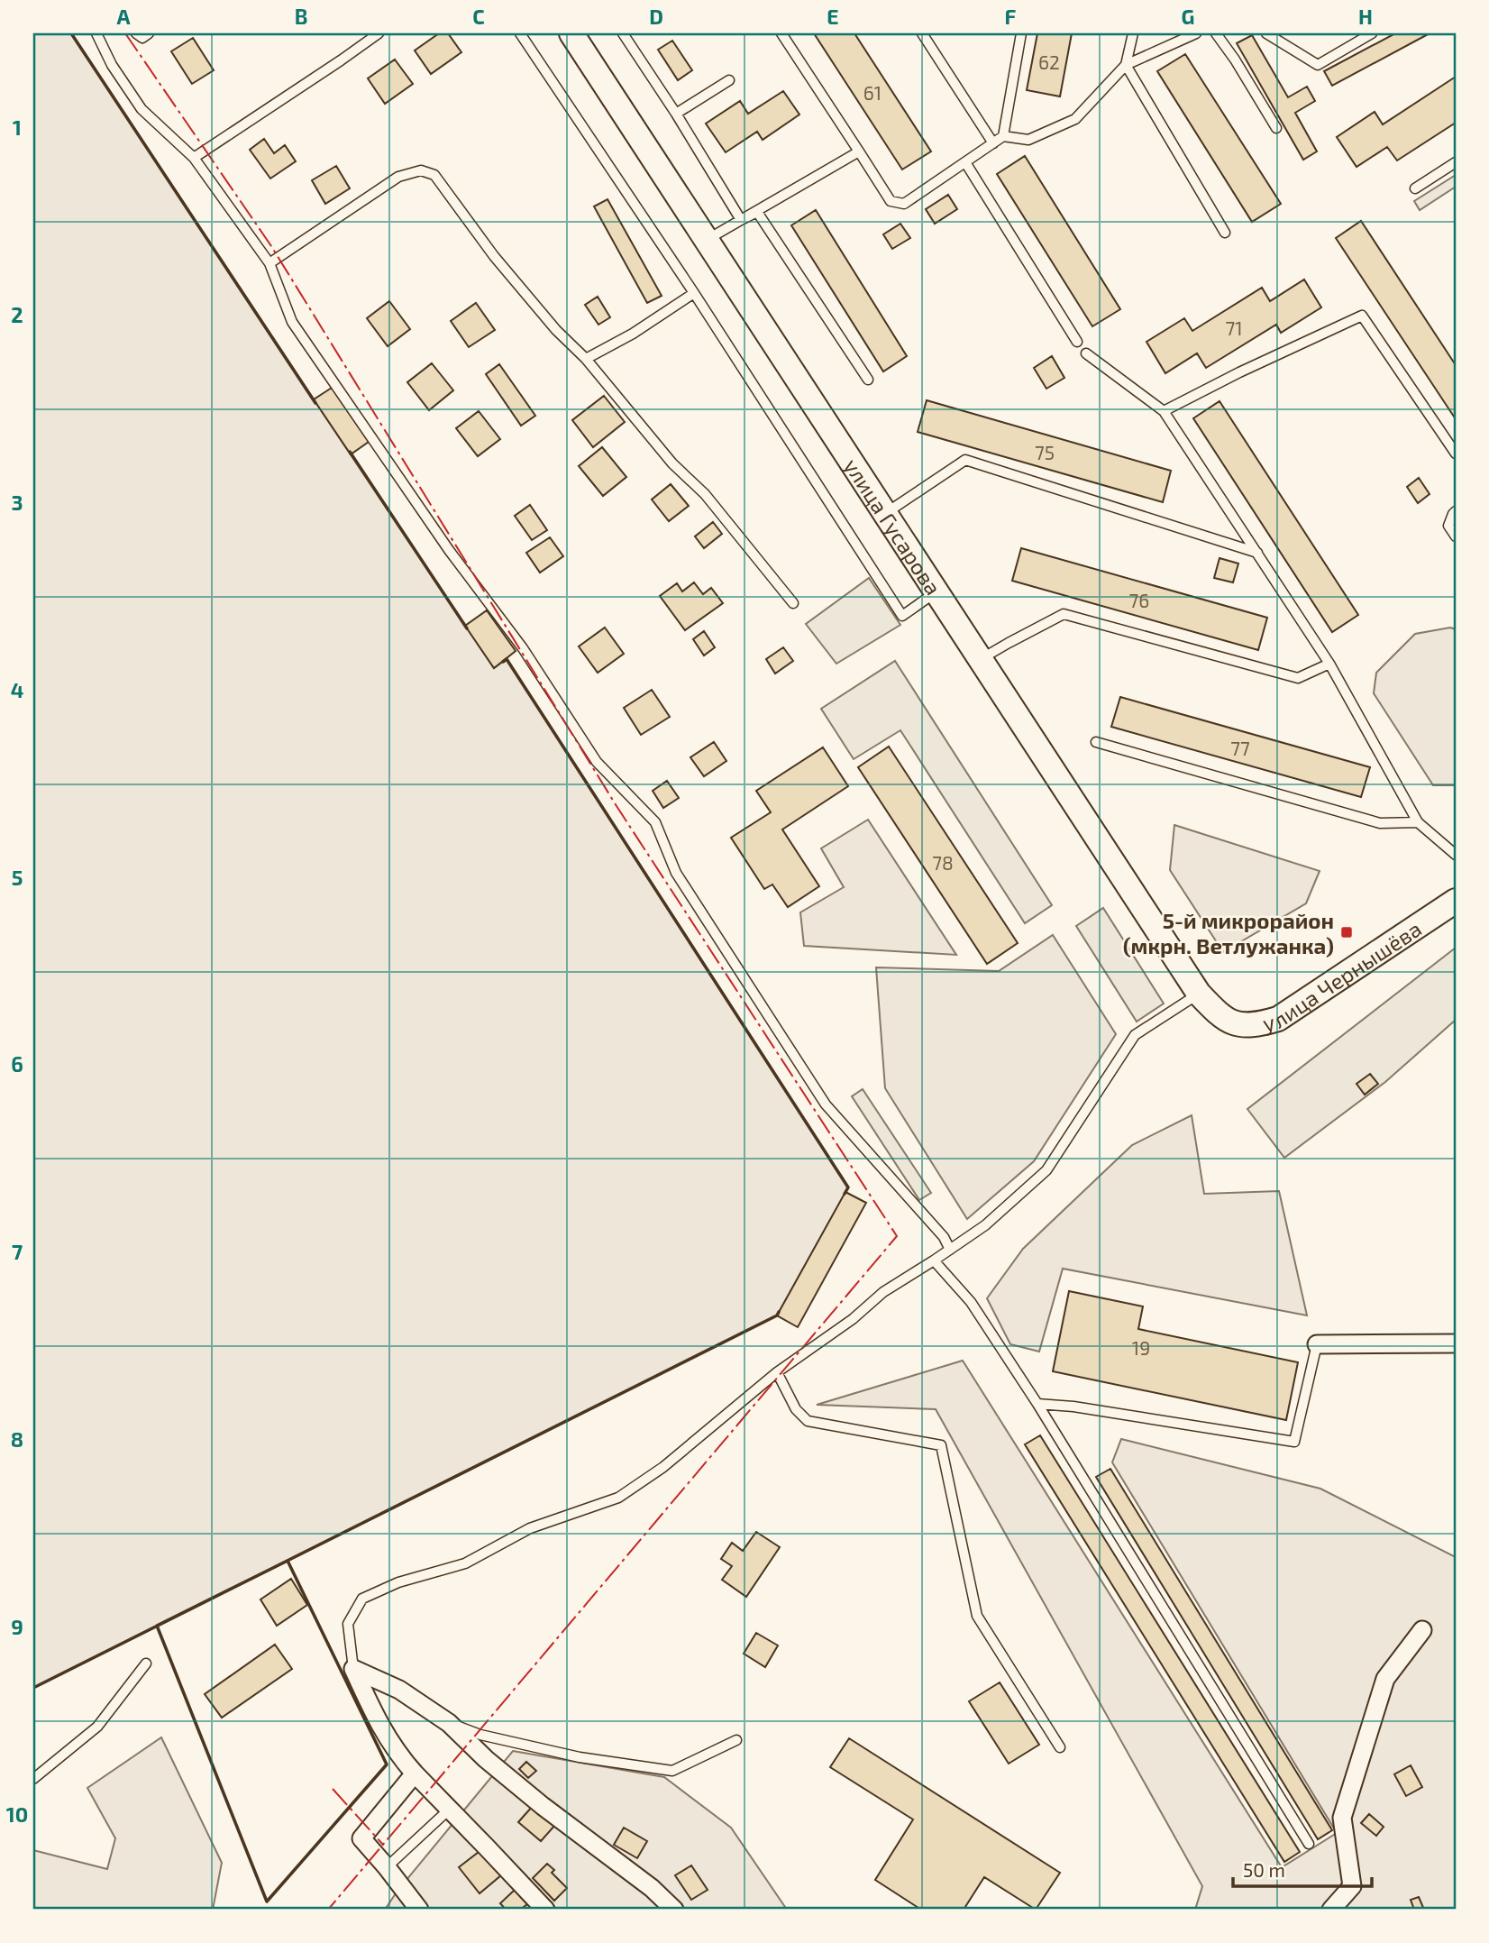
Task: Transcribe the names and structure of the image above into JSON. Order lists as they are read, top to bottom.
{
  "streets": {
    "street": ["улица Гусарова", "улица Чернышёва"]
  },
  "crossings": [
    ["улица Гусарова", "улица Чернышёва"]
  ],
  "places": {
    "transit": ["5-й микрорайон (мкрн. Ветлужанка)"]
  },
  "house_numbers": [
    "62",
    "61",
    "71",
    "75",
    "76",
    "77",
    "78",
    "19"
  ],
  "scale_bar": "50 m",
  "grid": {
    "columns": [
      "A",
      "B",
      "C",
      "D",
      "E",
      "F",
      "G",
      "H"
    ],
    "rows": [
      "1",
      "2",
      "3",
      "4",
      "5",
      "6",
      "7",
      "8",
      "9",
      "10"
    ]
  }
}
